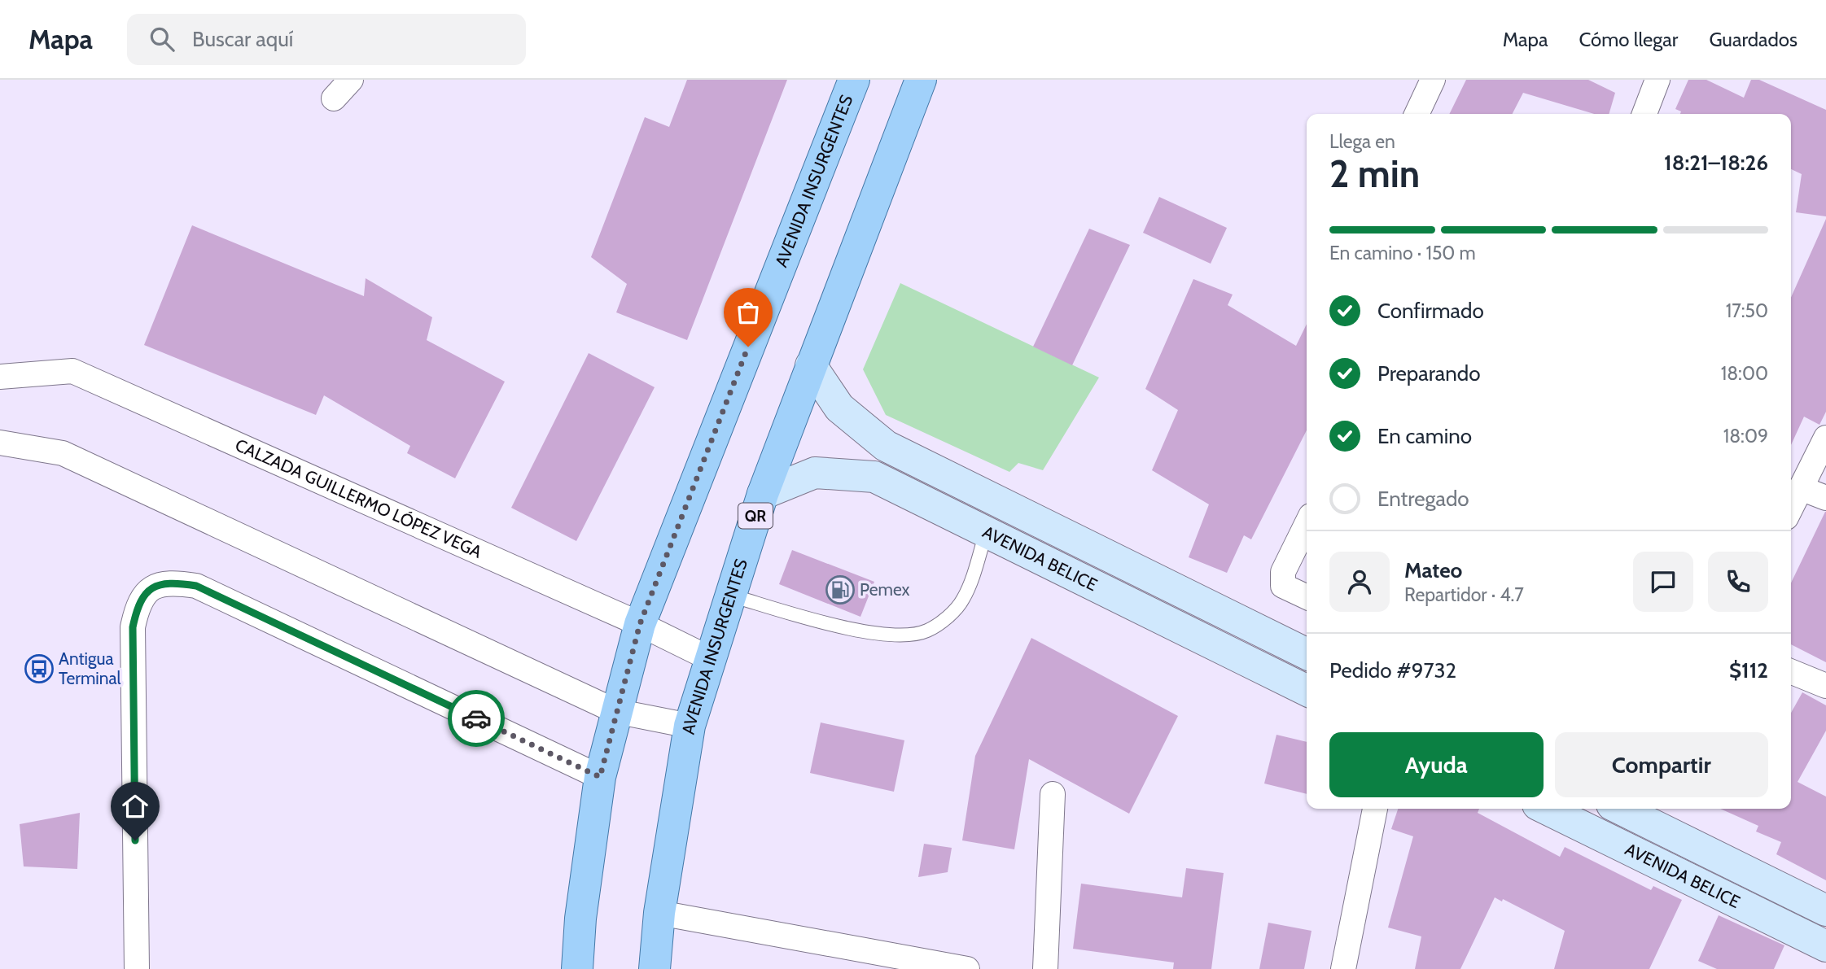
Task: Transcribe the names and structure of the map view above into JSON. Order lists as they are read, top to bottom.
{
  "streets": {
    "main road": ["AVENIDA INSURGENTES", "QR", "AVENIDA BELICE"],
    "street": ["CALZADA GUILLERMO LÓPEZ VEGA"]
  },
  "crossings": [
    ["AVENIDA INSURGENTES", "CALZADA GUILLERMO LÓPEZ VEGA"],
    ["AVENIDA INSURGENTES", "AVENIDA BELICE"]
  ],
  "places": {
    "fuel station": ["Pemex"],
    "bus stop": ["Antigua Terminal"]
  },
  "page": {
    "header": "Mapa",
    "search": "Buscar aquí",
    "nav": ["Mapa", "Cómo llegar", "Guardados"],
    "heading": ["2 min", "Llega en", "18:21–18:26"],
    "panel": [
      "Mateo",
      "Repartidor · 4.7",
      "Pedido #9732",
      "$112"
    ],
    "bar": "En camino · 150 m",
    "list": [
      ["Confirmado", "17:50"],
      ["Preparando", "18:00"],
      ["En camino", "18:09"],
      "Entregado"
    ],
    "buttons": ["Ayuda", "Compartir"]
  }
}
